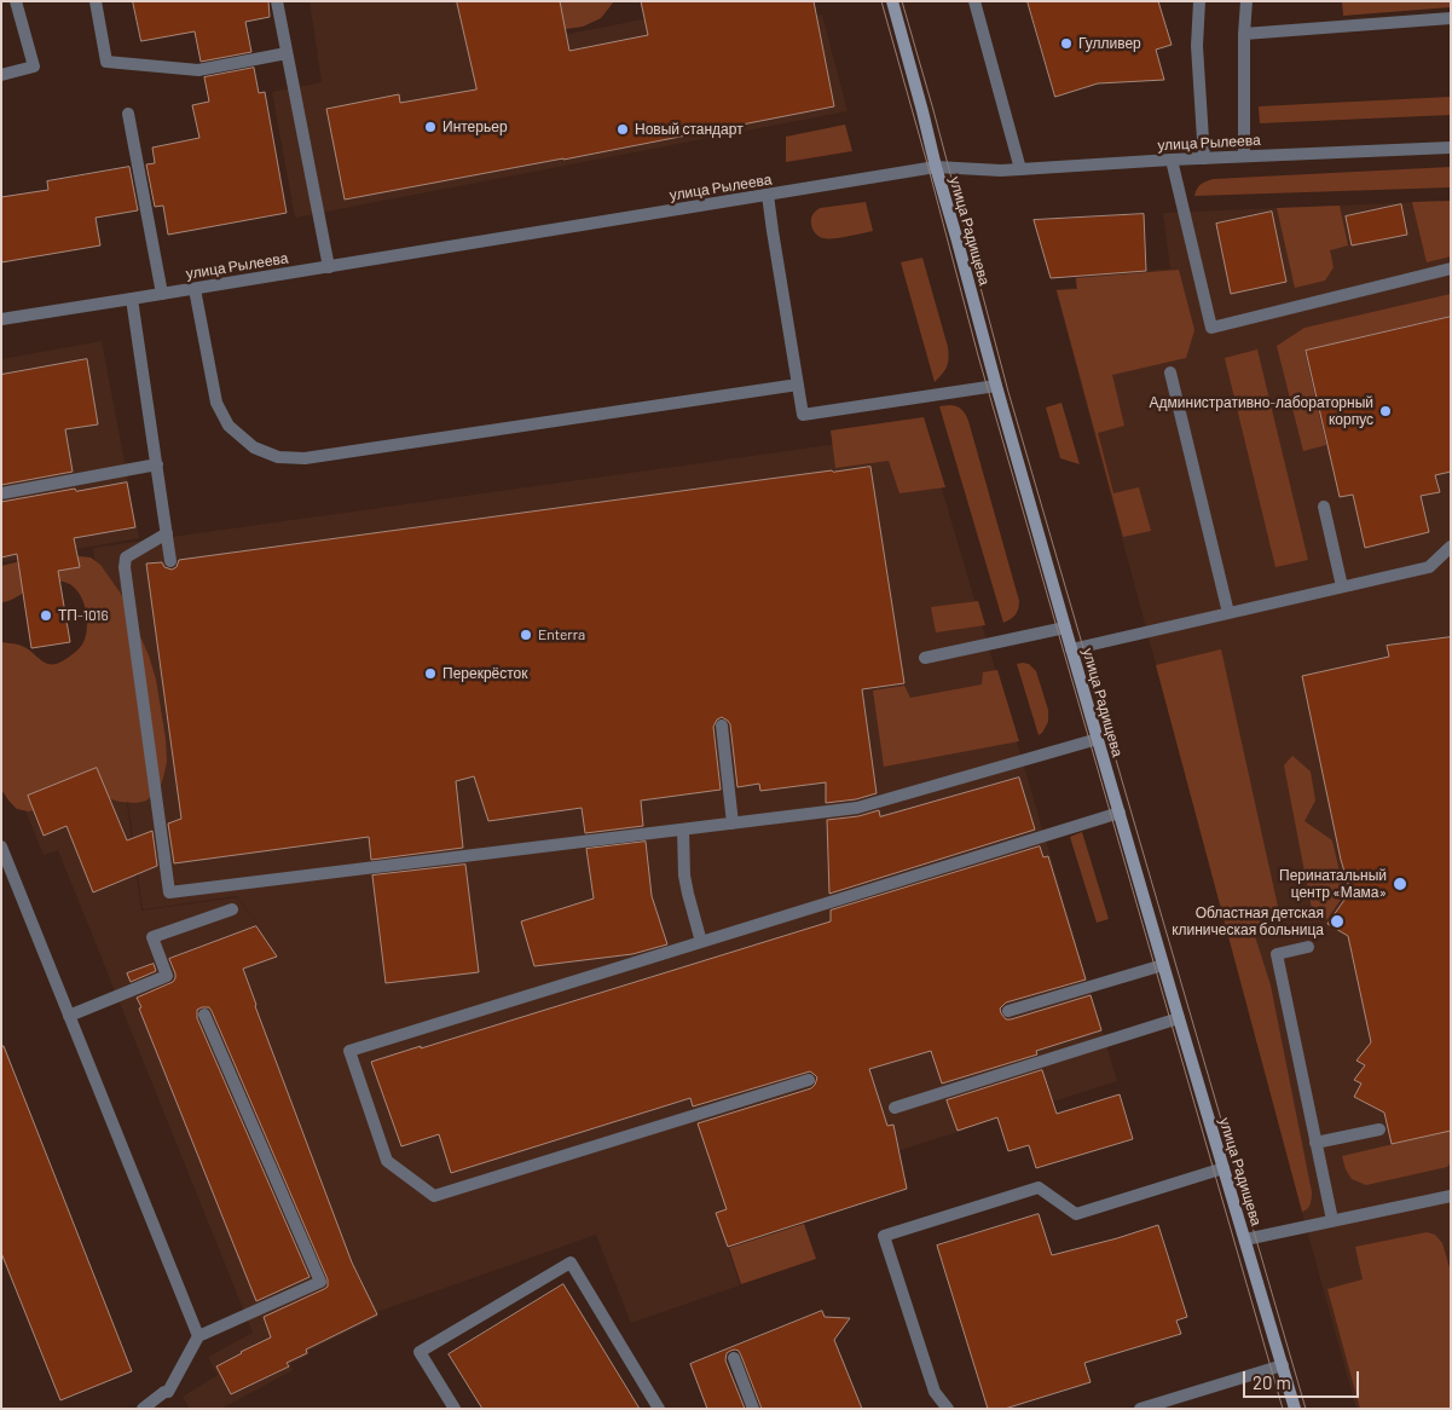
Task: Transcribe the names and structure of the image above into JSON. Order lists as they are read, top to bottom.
{
  "streets": {
    "street": ["улица Рылеева", "улица Радищева"]
  },
  "crossings": [
    ["улица Рылеева", "улица Радищева"]
  ],
  "places": [
    "Гулливер",
    "Интерьер",
    "Новый стандарт",
    "Административно-лабораторный корпус",
    "ТП-1016",
    "Enterra",
    "Перекрёсток",
    "Перинатальный центр «Мама»",
    "Областная детская клиническая больница"
  ],
  "scale_bar": "20 m"
}
